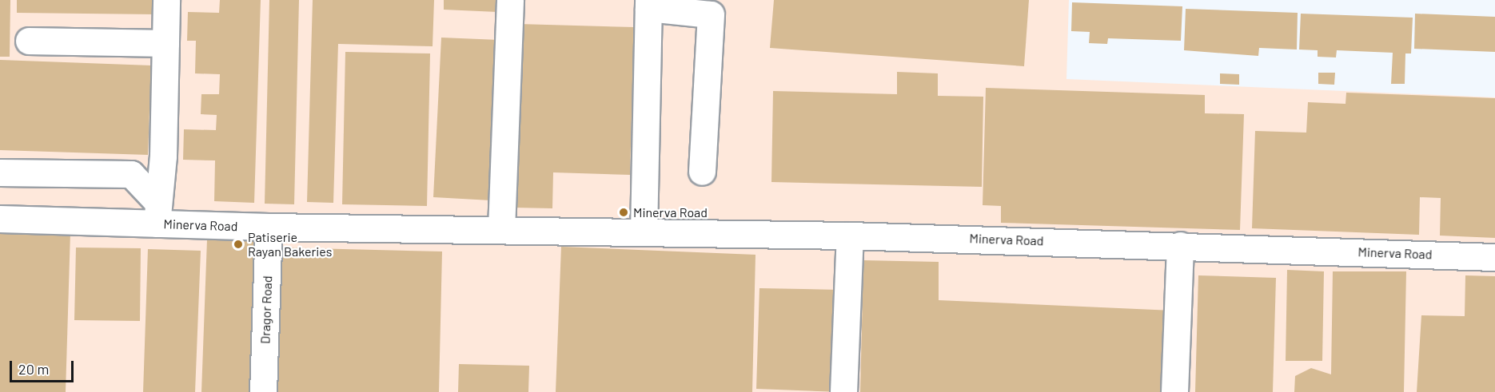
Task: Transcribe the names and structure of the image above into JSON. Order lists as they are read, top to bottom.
{
  "streets": {
    "street": ["Minerva Road", "Dragor Road"]
  },
  "crossings": [
    ["Minerva Road", "Dragor Road"]
  ],
  "places": ["Minerva Road", "Patiserie Rayan Bakeries"],
  "scale_bar": "20 m"
}
